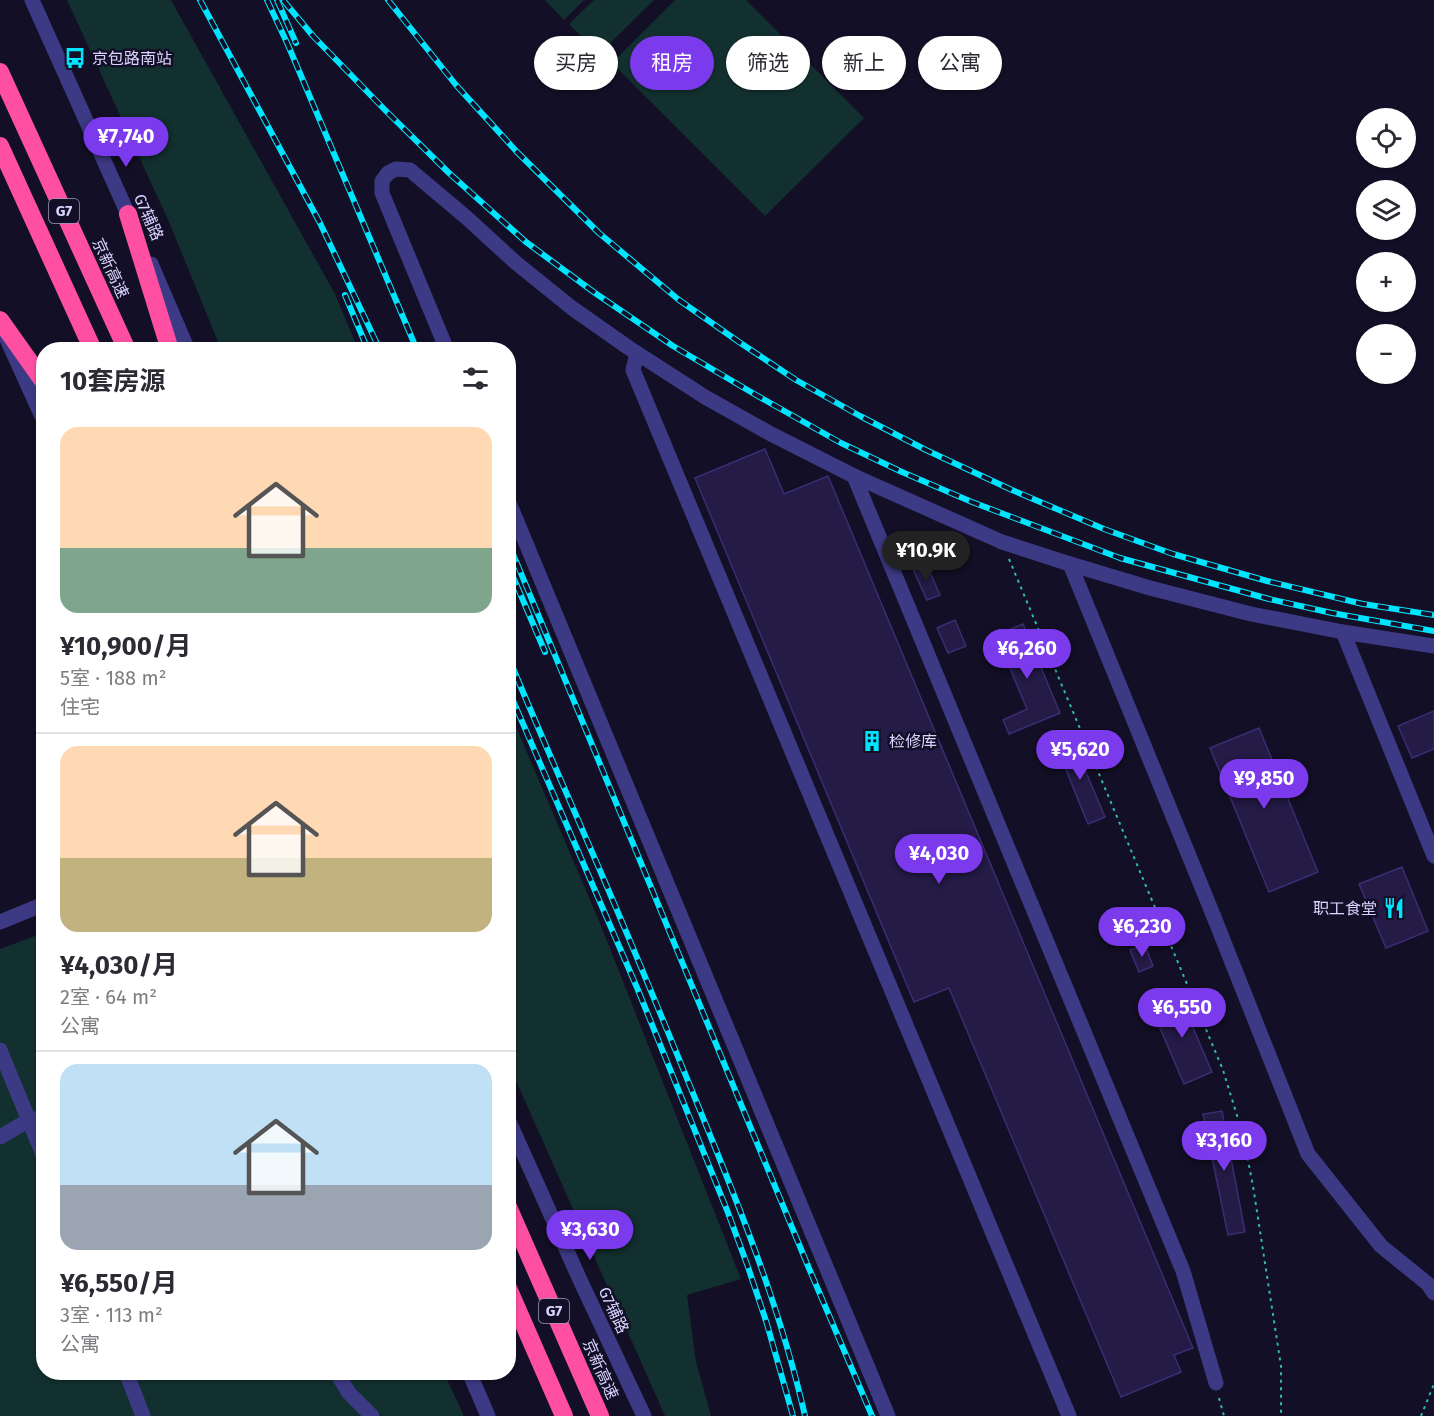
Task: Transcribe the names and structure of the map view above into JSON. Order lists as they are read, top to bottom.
{
  "streets": {
    "highway": ["G7", "京新高速"],
    "street": ["G7辅路"]
  },
  "places": {
    "bus stop": ["京包路南站"],
    "building": ["检修库"],
    "restaurant": ["职工食堂"]
  },
  "page": {
    "chip": [
      "买房",
      "租房",
      "筛选",
      "新上",
      "公寓"
    ],
    "map_buttons": ["+", "−"],
    "price": [
      "¥7,740",
      "¥10.9K",
      "¥6,260",
      "¥5,620",
      "¥9,850",
      "¥4,030",
      "¥6,230",
      "¥6,550",
      "¥3,160",
      "¥3,630"
    ],
    "heading": "10套房源",
    "list": [
      {
        "name": "¥10,900/月",
        "note": "5室 · 188 m² · 住宅"
      },
      {
        "name": "¥4,030/月",
        "note": "2室 · 64 m² · 公寓"
      },
      {
        "name": "¥6,550/月",
        "note": "3室 · 113 m² · 公寓"
      }
    ]
  }
}
